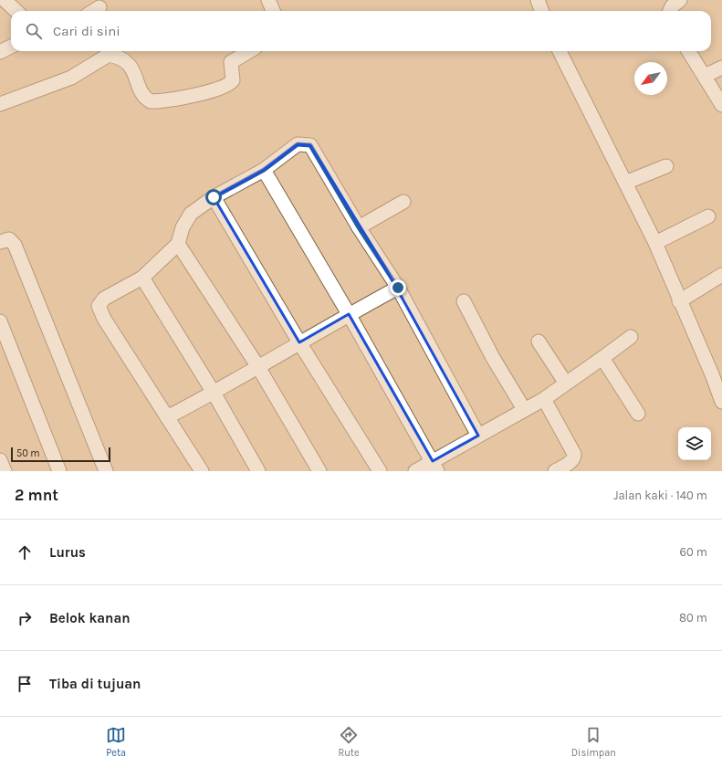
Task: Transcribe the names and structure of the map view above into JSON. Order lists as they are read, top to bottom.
{
  "scale_bar": "50 m",
  "north": "bottom left",
  "page": {
    "search": "Cari di sini",
    "scale": "50 m",
    "heading": ["2 mnt", "Jalan kaki · 140 m"],
    "list": [
      ["Lurus", "60 m"],
      ["Belok kanan", "80 m"],
      "Tiba di tujuan"
    ],
    "nav": ["Peta", "Rute", "Disimpan"]
  }
}
